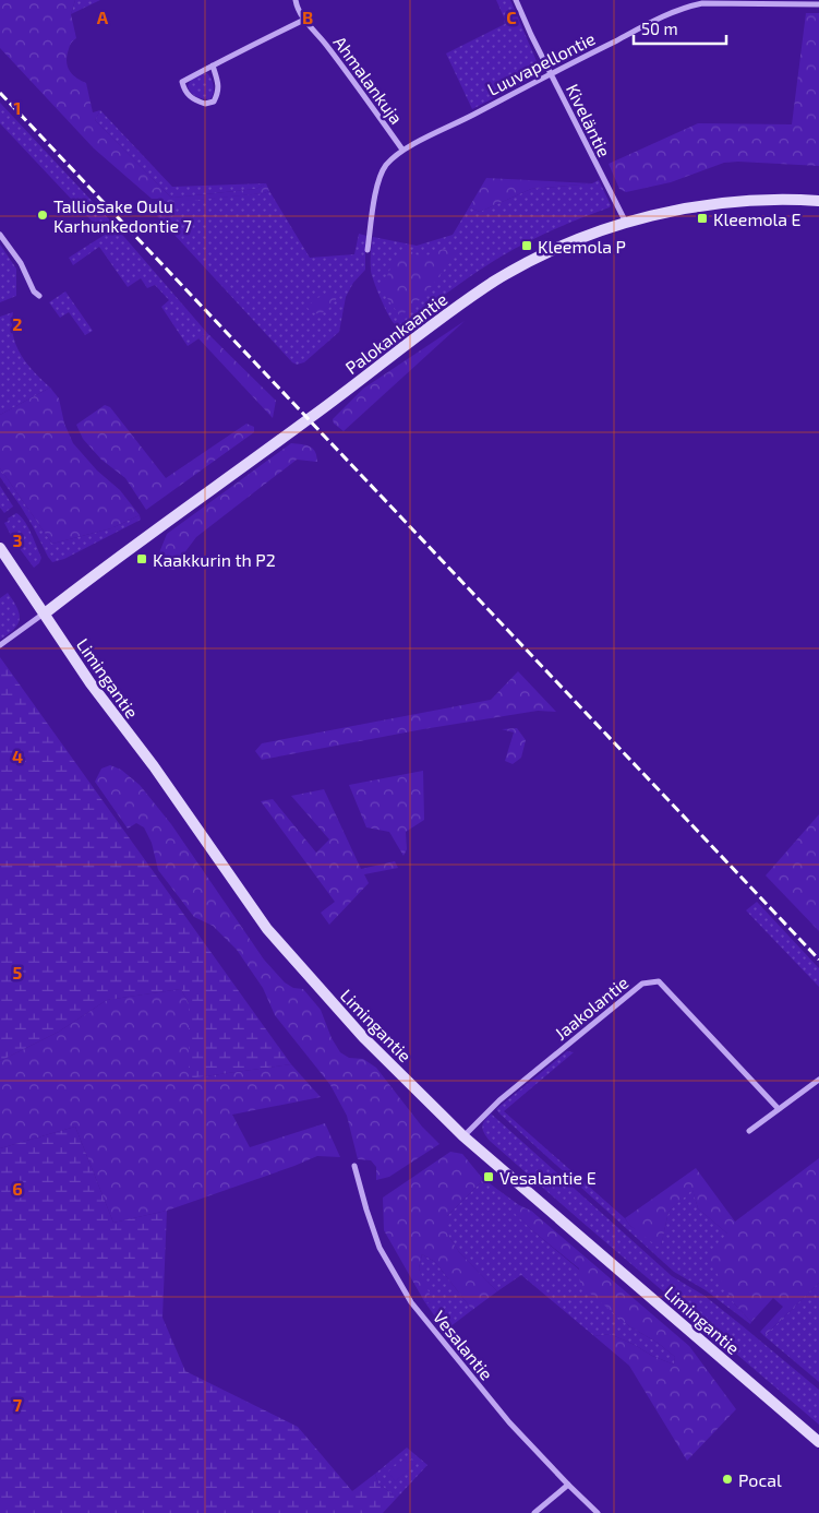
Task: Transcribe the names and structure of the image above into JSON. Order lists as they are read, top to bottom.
{
  "streets": {
    "main road": ["Palokankaantie", "Limingantie"],
    "street": [
      "Luuvapellontie",
      "Ahmalankuja",
      "Kiveläntie",
      "Jaakolantie",
      "Vesalantie"
    ]
  },
  "crossings": [
    ["Luuvapellontie", "Ahmalankuja"],
    ["Luuvapellontie", "Kiveläntie"],
    ["Kiveläntie", "Palokankaantie"],
    ["Palokankaantie", "Limingantie"],
    ["Limingantie", "Jaakolantie"]
  ],
  "places": {
    "other": ["Talliosake Oulu Karhunkedontie 7", "Pocal"],
    "transit": [
      "Kleemola E",
      "Kleemola P",
      "Kaakkurin th P2",
      "Vesalantie E"
    ]
  },
  "scale_bar": "50 m",
  "grid": {
    "columns": ["A", "B", "C"],
    "rows": [
      "1",
      "2",
      "3",
      "4",
      "5",
      "6",
      "7"
    ]
  }
}
